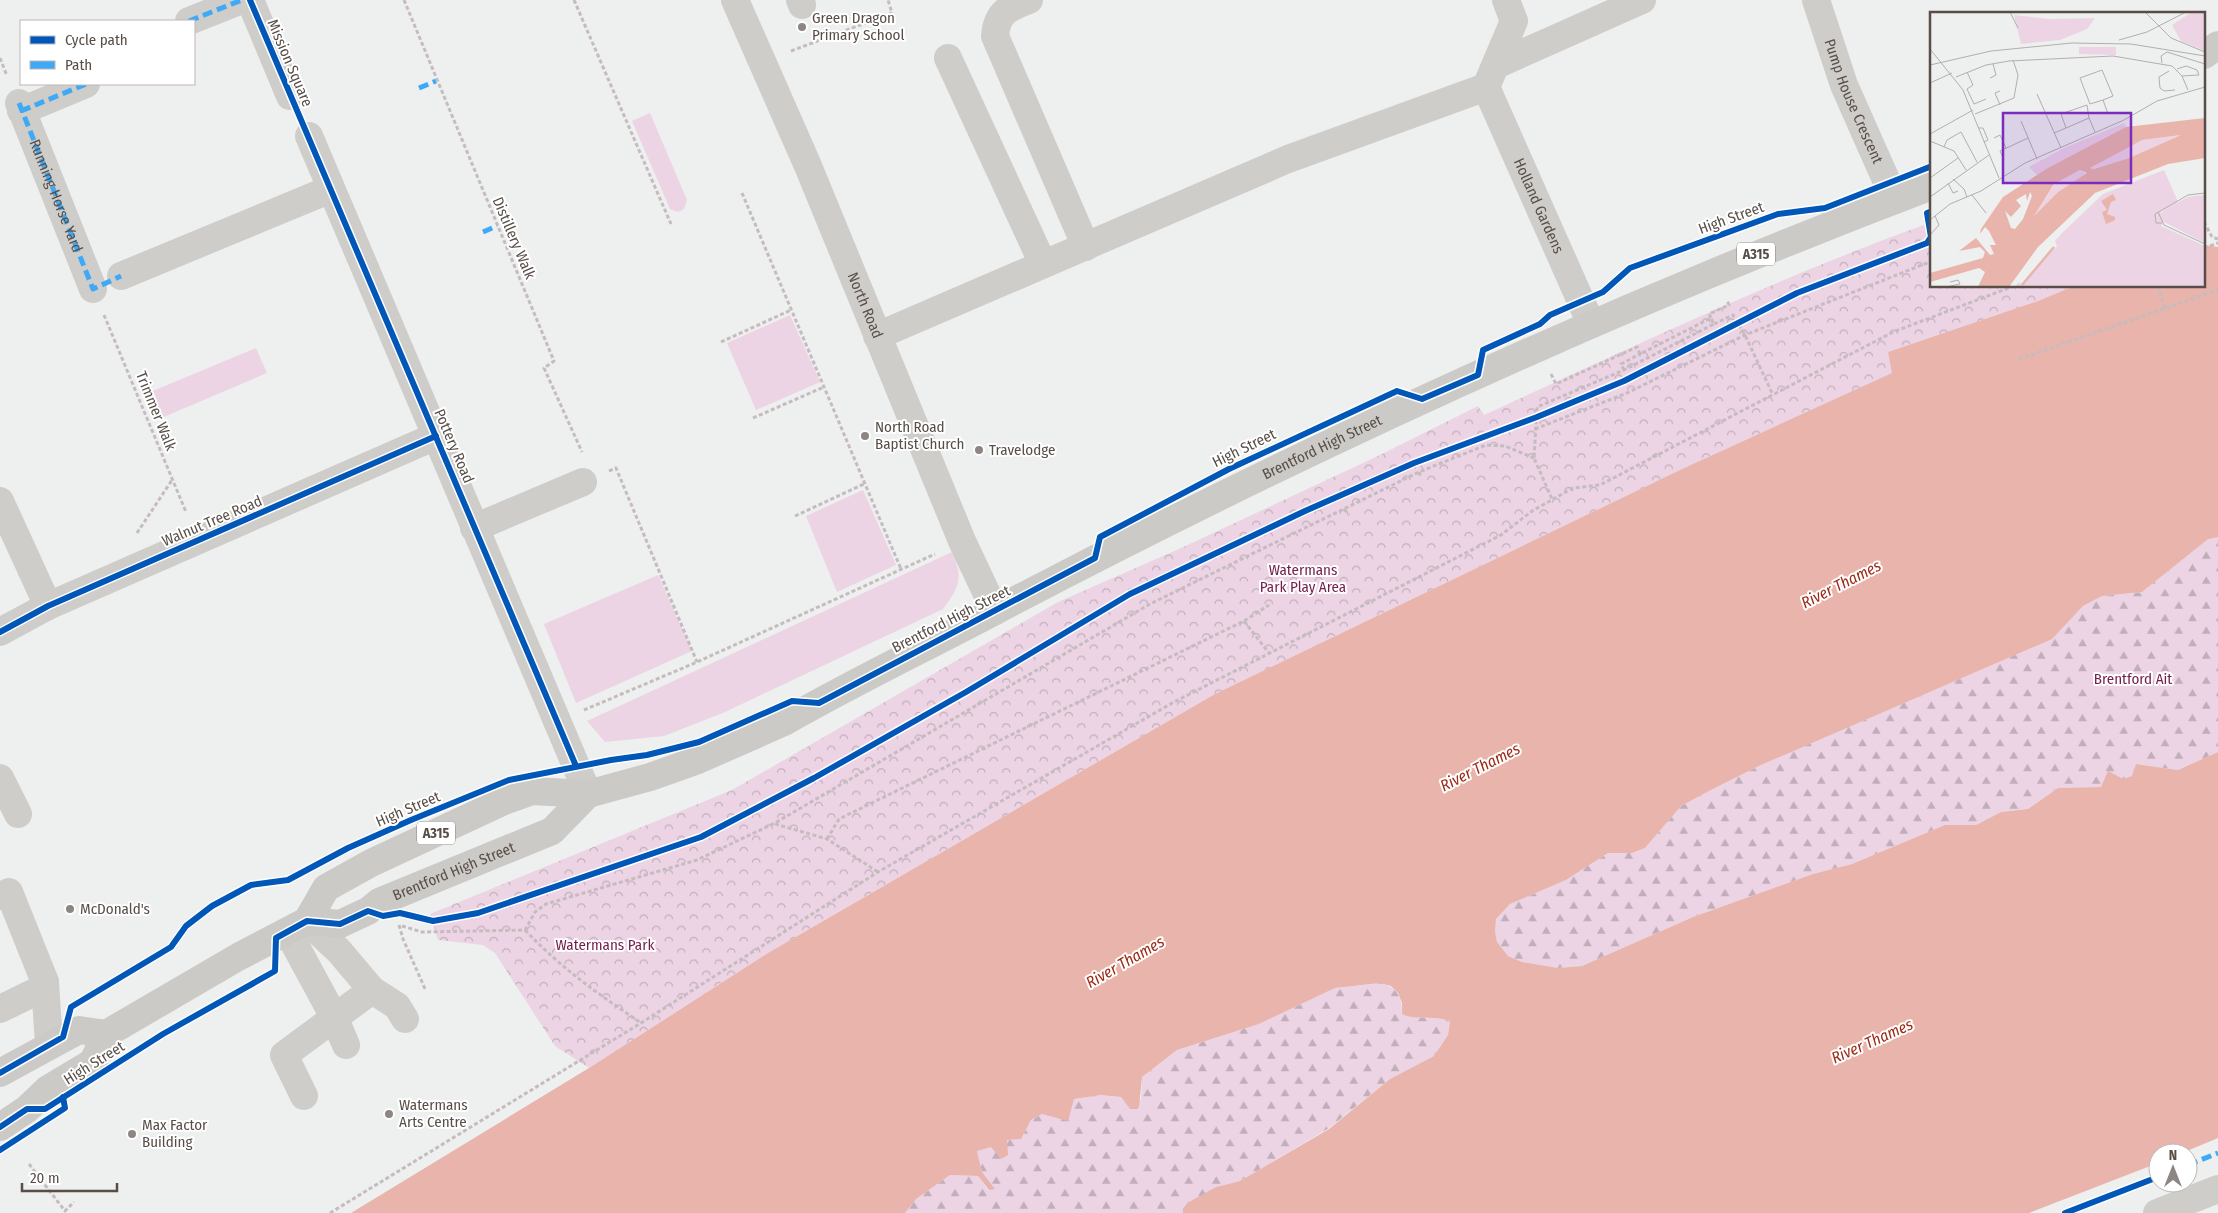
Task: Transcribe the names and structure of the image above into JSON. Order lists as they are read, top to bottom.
{
  "streets": {
    "main road": ["A315", "Brentford High Street"],
    "street": [
      "Mission Square",
      "Pump House Crescent",
      "Running Horse Yard",
      "Holland Gardens",
      "North Road",
      "Pottery Road",
      "Walnut Tree Road"
    ],
    "path": ["Distillery Walk", "Trimmer Walk"],
    "cycle path": ["High Street"]
  },
  "crossings": [
    ["Pump House Crescent", "Brentford High Street"],
    ["Running Horse Yard", "Trimmer Walk"],
    ["Holland Gardens", "Brentford High Street"],
    ["North Road", "Brentford High Street"],
    ["Trimmer Walk", "Walnut Tree Road"],
    ["Pottery Road", "Brentford High Street"],
    ["Pottery Road", "Walnut Tree Road"]
  ],
  "water": ["River Thames"],
  "parks": ["Watermans Park Play Area", "Brentford Ait", "Watermans Park"],
  "places": [
    "Green Dragon Primary School",
    "North Road Baptist Church",
    "Travelodge",
    "McDonald's",
    "Watermans Arts Centre",
    "Max Factor Building"
  ],
  "legend": ["Cycle path", "Path"],
  "scale_bar": "20 m",
  "north": "top"
}
